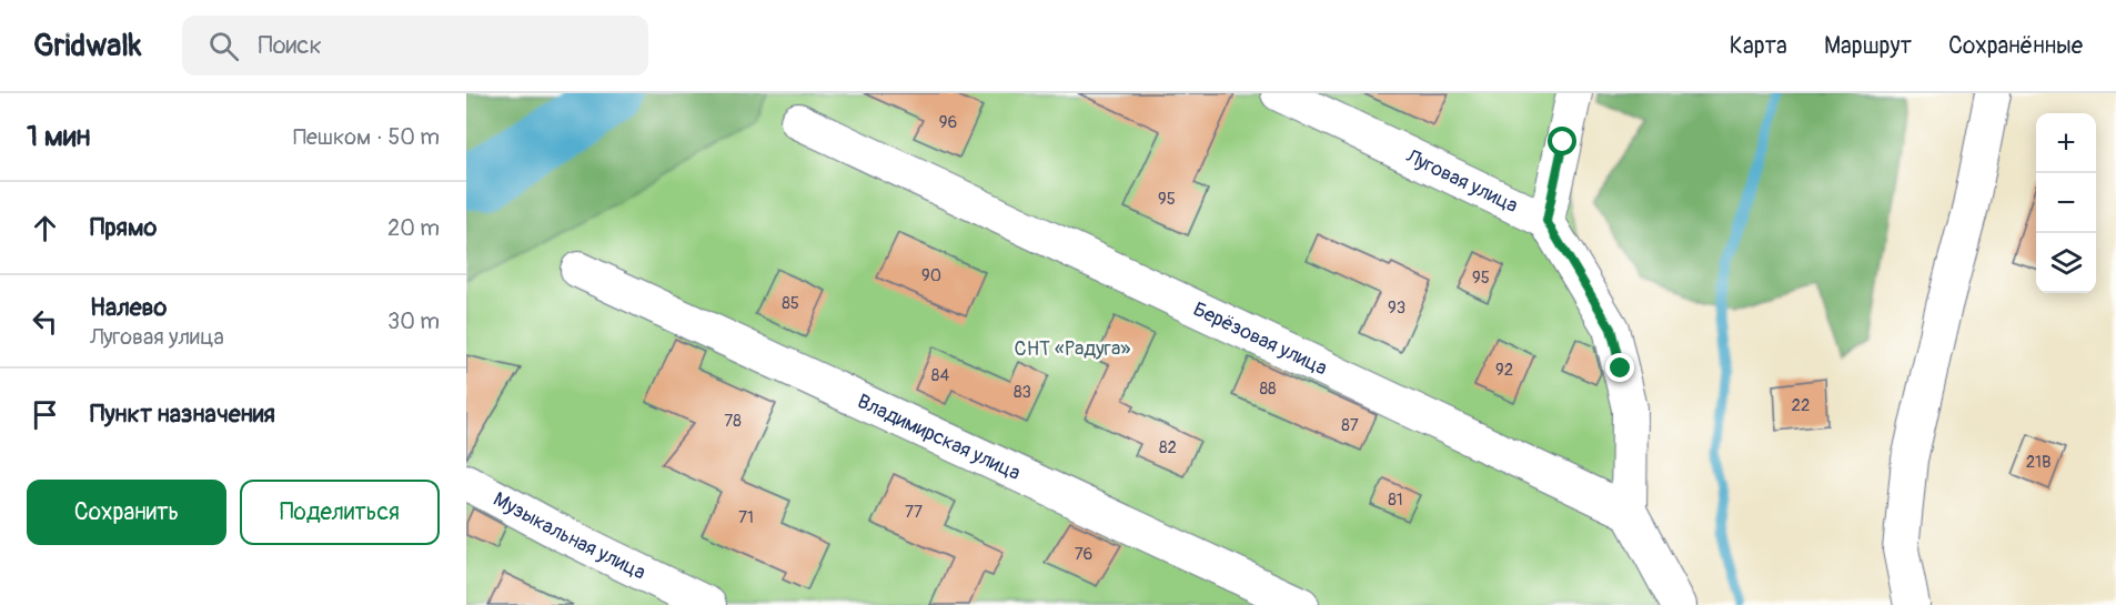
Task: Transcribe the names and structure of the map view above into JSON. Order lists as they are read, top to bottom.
{
  "streets": {
    "street": [
      "Луговая улица",
      "Берёзовая улица",
      "Владимирская улица",
      "Музыкальная улица"
    ]
  },
  "parks": ["СНТ «Радуга»"],
  "house_numbers": [
    "96",
    "95",
    "90",
    "95",
    "85",
    "93",
    "92",
    "84",
    "88",
    "83",
    "22",
    "78",
    "87",
    "82",
    "21В",
    "81",
    "77",
    "71",
    "76"
  ],
  "page": {
    "header": "Gridwalk",
    "search": "Поиск",
    "nav": ["Карта", "Маршрут", "Сохранённые"],
    "heading": ["1 мин", "Пешком · 50 m"],
    "map_buttons": ["+", "−"],
    "list": [
      ["Прямо", "20 m"],
      ["Налево", "Луговая улица", "30 m"],
      "Пункт назначения"
    ],
    "buttons": ["Сохранить", "Поделиться"]
  }
}
